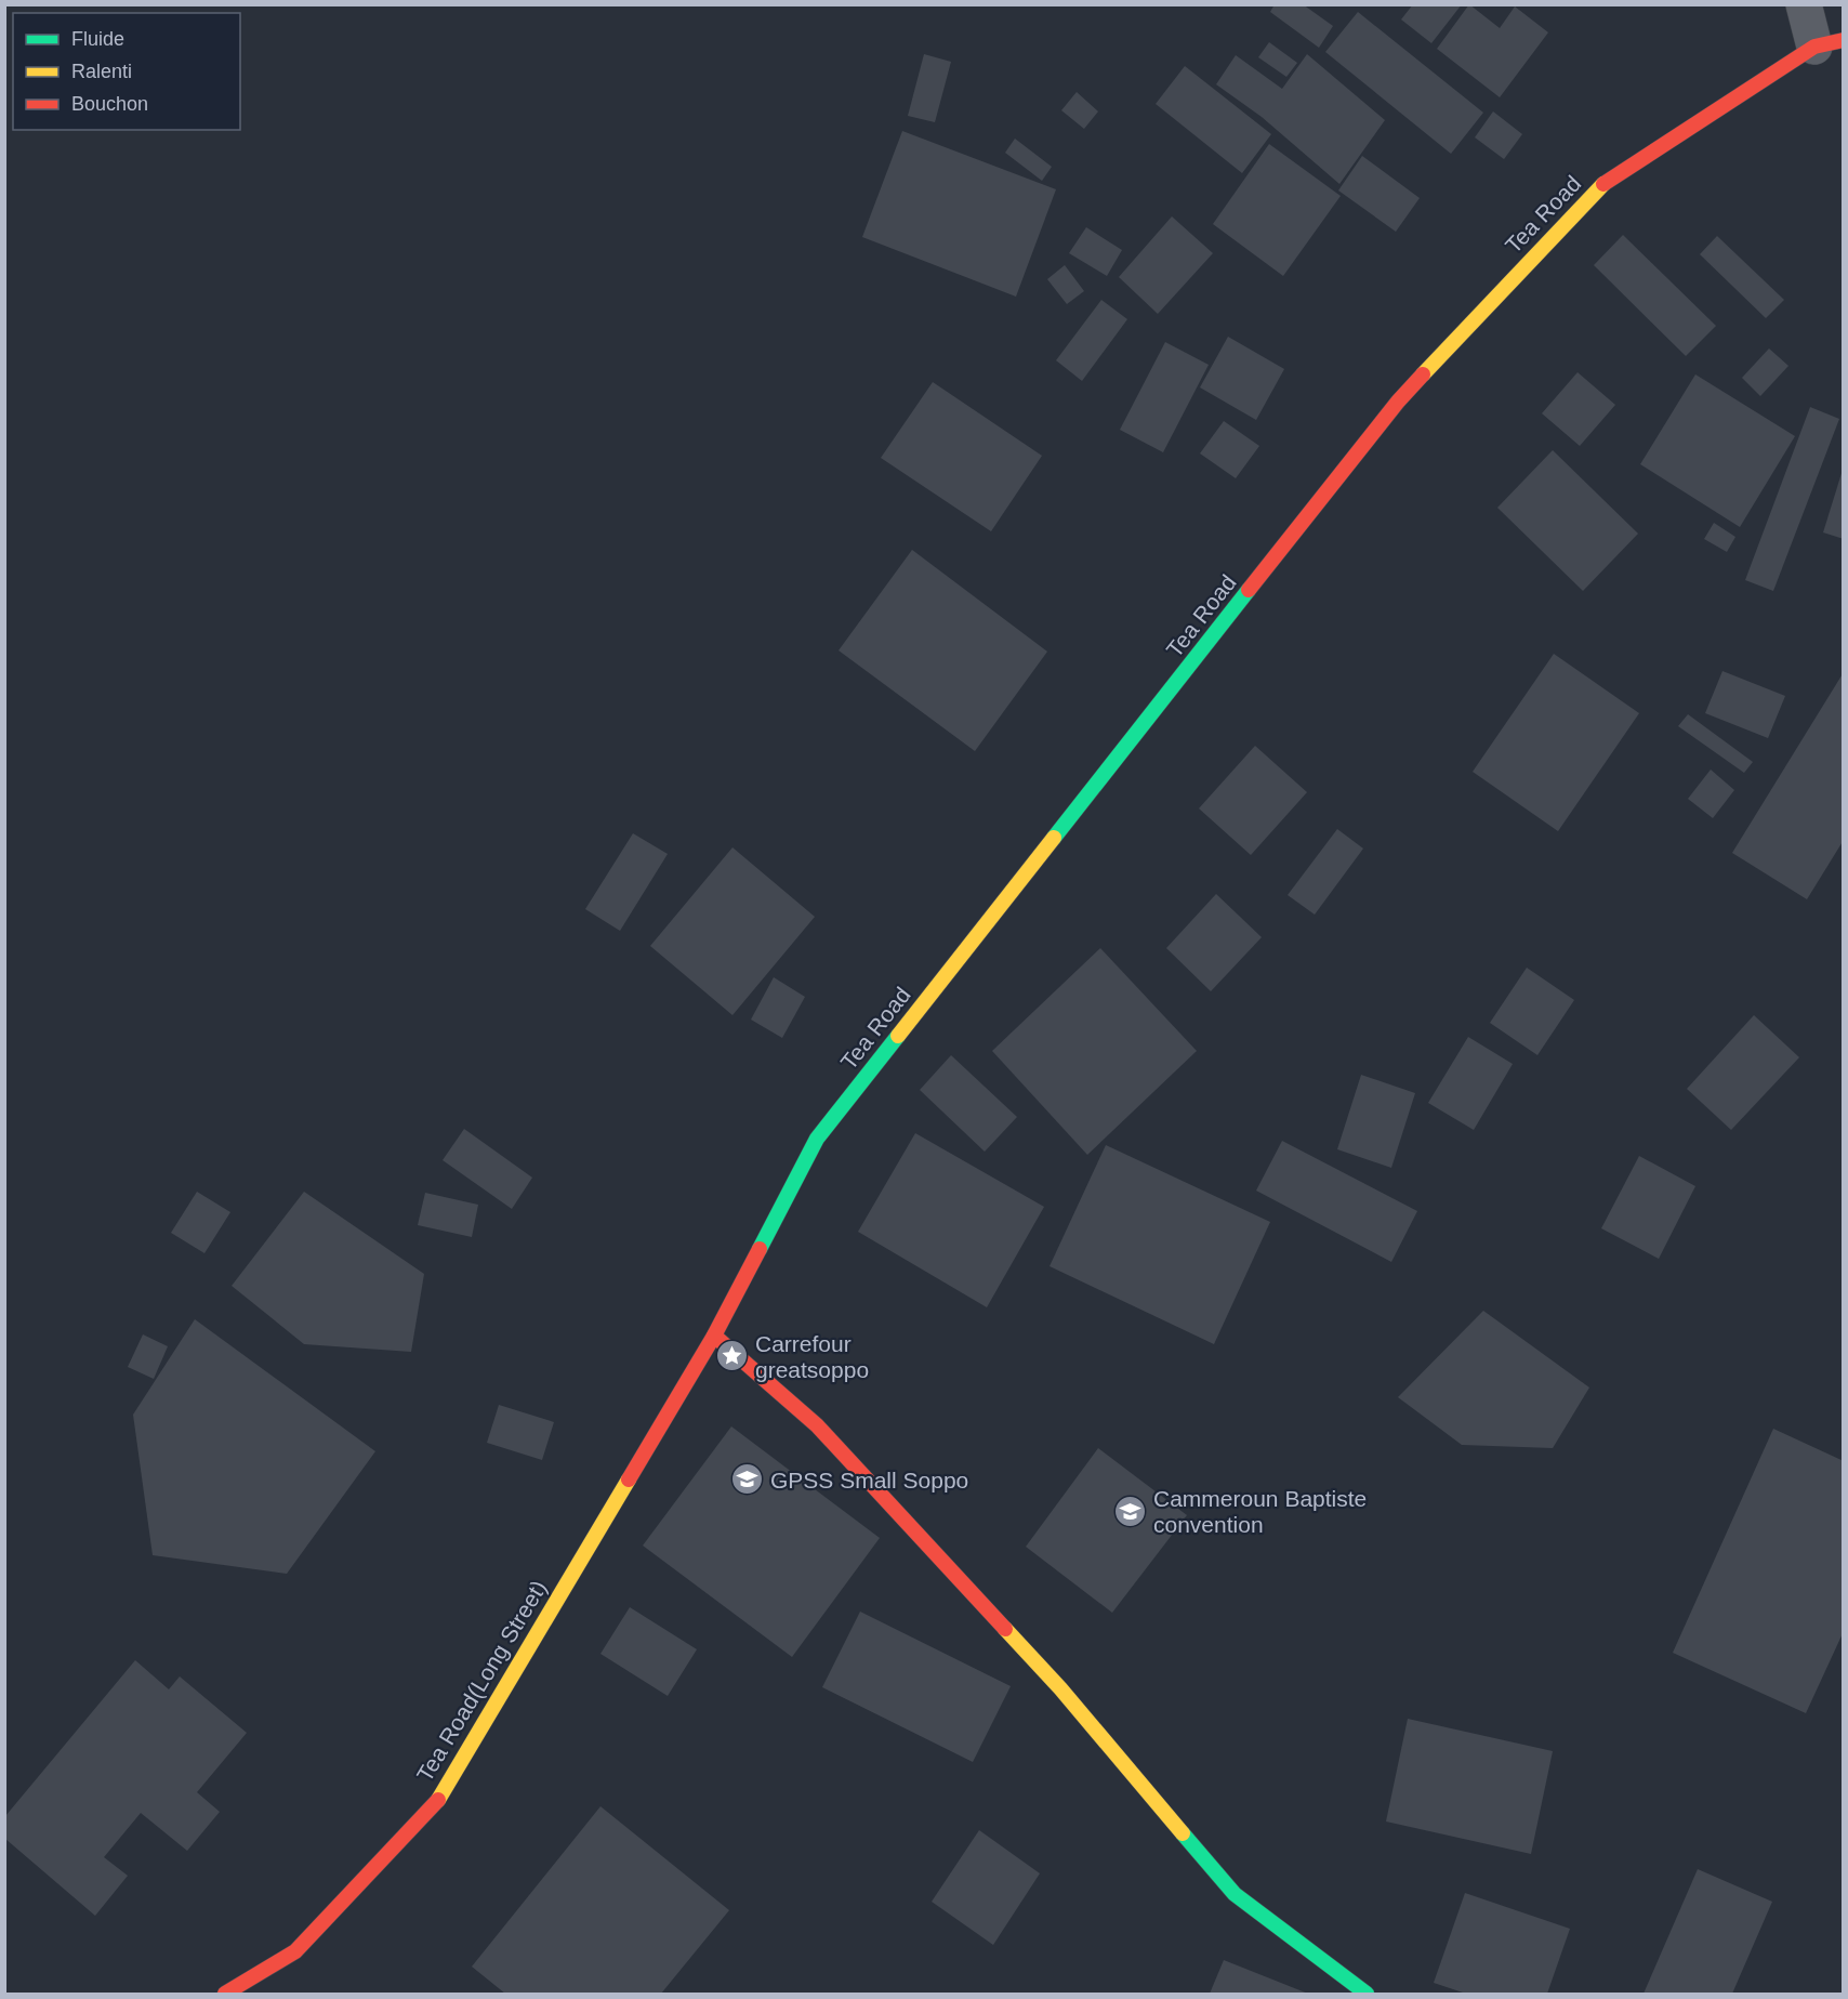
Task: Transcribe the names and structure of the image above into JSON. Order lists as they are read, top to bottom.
{
  "streets": {
    "main road": ["Tea Road", "Tea Road(Long Street)"]
  },
  "crossings": [
    ["Tea Road", "Tea Road(Long Street)"]
  ],
  "places": {
    "place": ["Carrefour greatsoppo"],
    "school or university": ["GPSS Small Soppo", "Cammeroun Baptiste convention"]
  },
  "legend": ["Fluide", "Ralenti", "Bouchon"]
}
